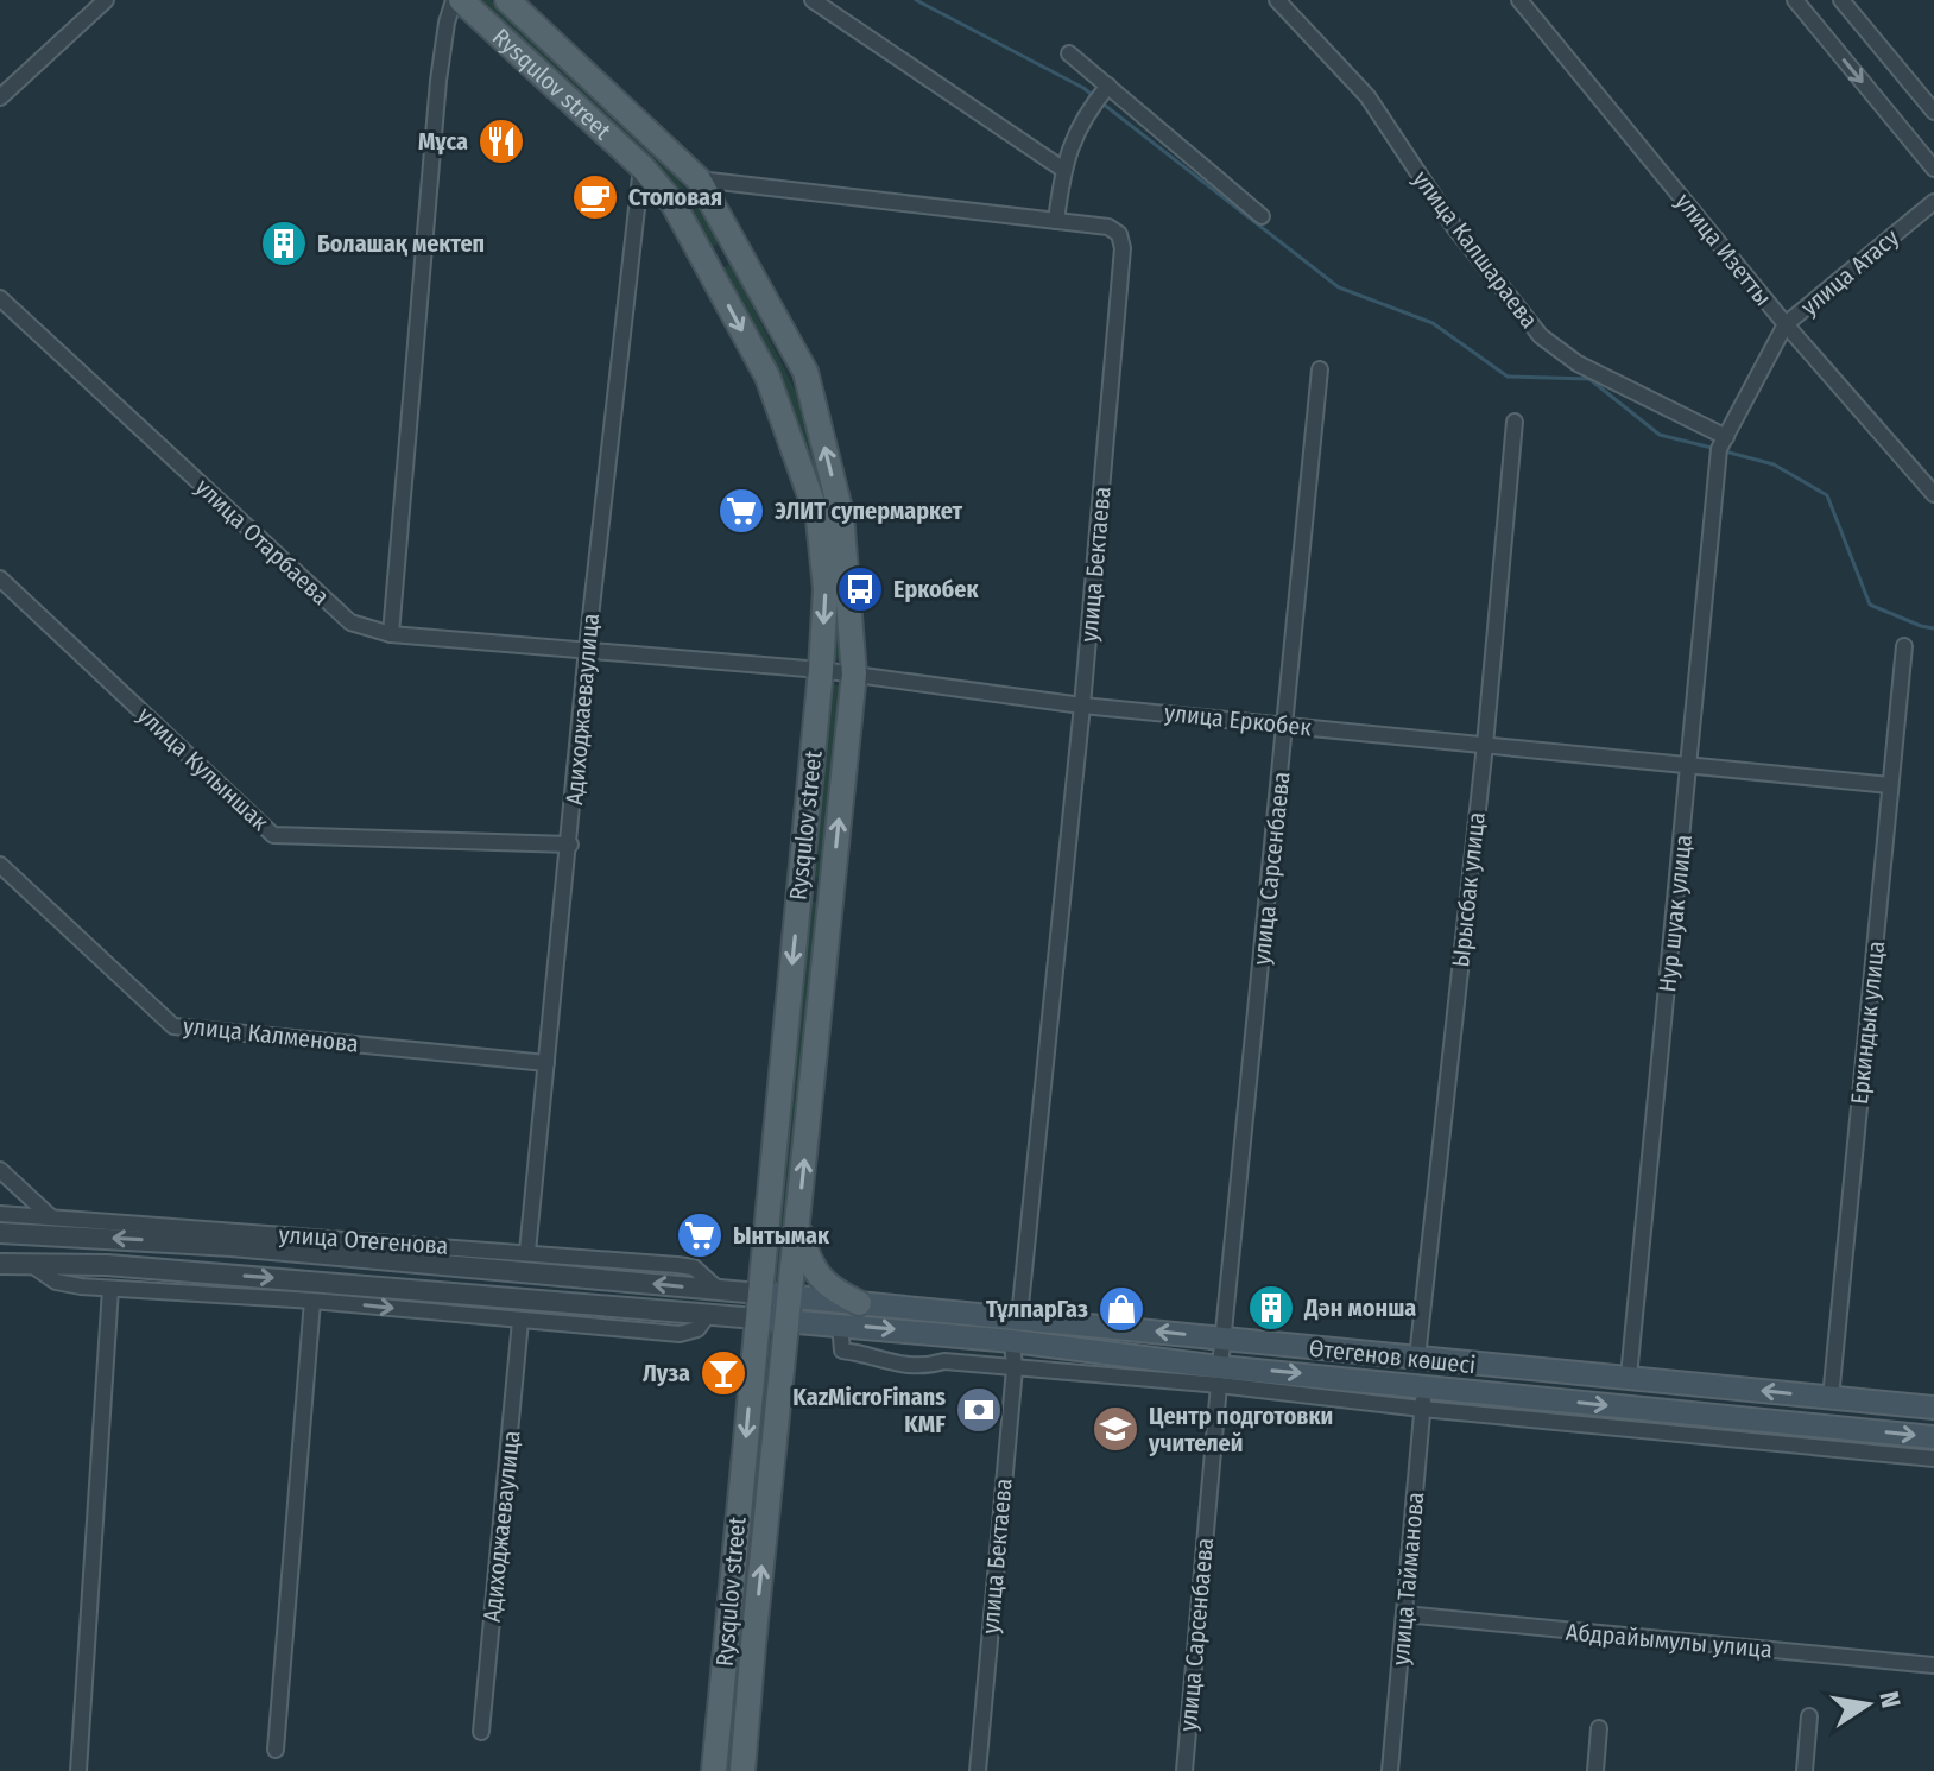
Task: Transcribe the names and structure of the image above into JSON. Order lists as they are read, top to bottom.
{
  "streets": {
    "main road": ["Rysqulov street", "Өтегенов көшесі"],
    "street": [
      "улица Калшараева",
      "улица Изетты",
      "улица Атасу",
      "улица Отарбаева",
      "улица Бектаева",
      "Адиходжаеваулица",
      "улица Еркобек",
      "улица Кулыншак",
      "улица Сарсенбаева",
      "Ырысбак улица",
      "Нур шуак улица",
      "Еркиндык улица",
      "улица Калменова",
      "улица Отегенова",
      "улица Тайманова",
      "Абдрайымулы улица"
    ]
  },
  "crossings": [
    ["Rysqulov street", "улица Бектаева"],
    ["Rysqulov street", "Адиходжаеваулица"],
    ["Rysqulov street", "улица Еркобек"],
    ["Rysqulov street", "улица Отегенова"],
    ["Rysqulov street", "Өтегенов көшесі"],
    ["улица Калшараева", "улица Атасу"],
    ["улица Калшараева", "Нур шуак улица"],
    ["улица Изетты", "улица Атасу"],
    ["улица Атасу", "Нур шуак улица"],
    ["улица Отарбаева", "Адиходжаеваулица"],
    ["улица Отарбаева", "улица Еркобек"],
    ["улица Бектаева", "улица Еркобек"],
    ["улица Бектаева", "Өтегенов көшесі"],
    ["Адиходжаеваулица", "улица Еркобек"],
    ["Адиходжаеваулица", "улица Кулыншак"],
    ["Адиходжаеваулица", "улица Калменова"],
    ["Адиходжаеваулица", "улица Отегенова"],
    ["улица Еркобек", "улица Сарсенбаева"],
    ["улица Еркобек", "Ырысбак улица"],
    ["улица Еркобек", "Нур шуак улица"],
    ["улица Еркобек", "Еркиндык улица"],
    ["улица Сарсенбаева", "Өтегенов көшесі"],
    ["Ырысбак улица", "Өтегенов көшесі"],
    ["Нур шуак улица", "Өтегенов көшесі"],
    ["Еркиндык улица", "Өтегенов көшесі"],
    ["Өтегенов көшесі", "улица Тайманова"],
    ["улица Тайманова", "Абдрайымулы улица"]
  ],
  "places": {
    "restaurant": ["Мұса"],
    "cafe": ["Столовая"],
    "building": ["Болашақ мектеп", "Дән монша"],
    "supermarket": ["ЭЛИТ супермаркет", "Ынтымак"],
    "bus stop": ["Еркобек"],
    "shop": ["ТұлпарГаз"],
    "bar": ["Луза"],
    "bank": ["KazMicroFinans KMF"],
    "school or university": ["Центр подготовки учителей"]
  },
  "north": "right"
}
